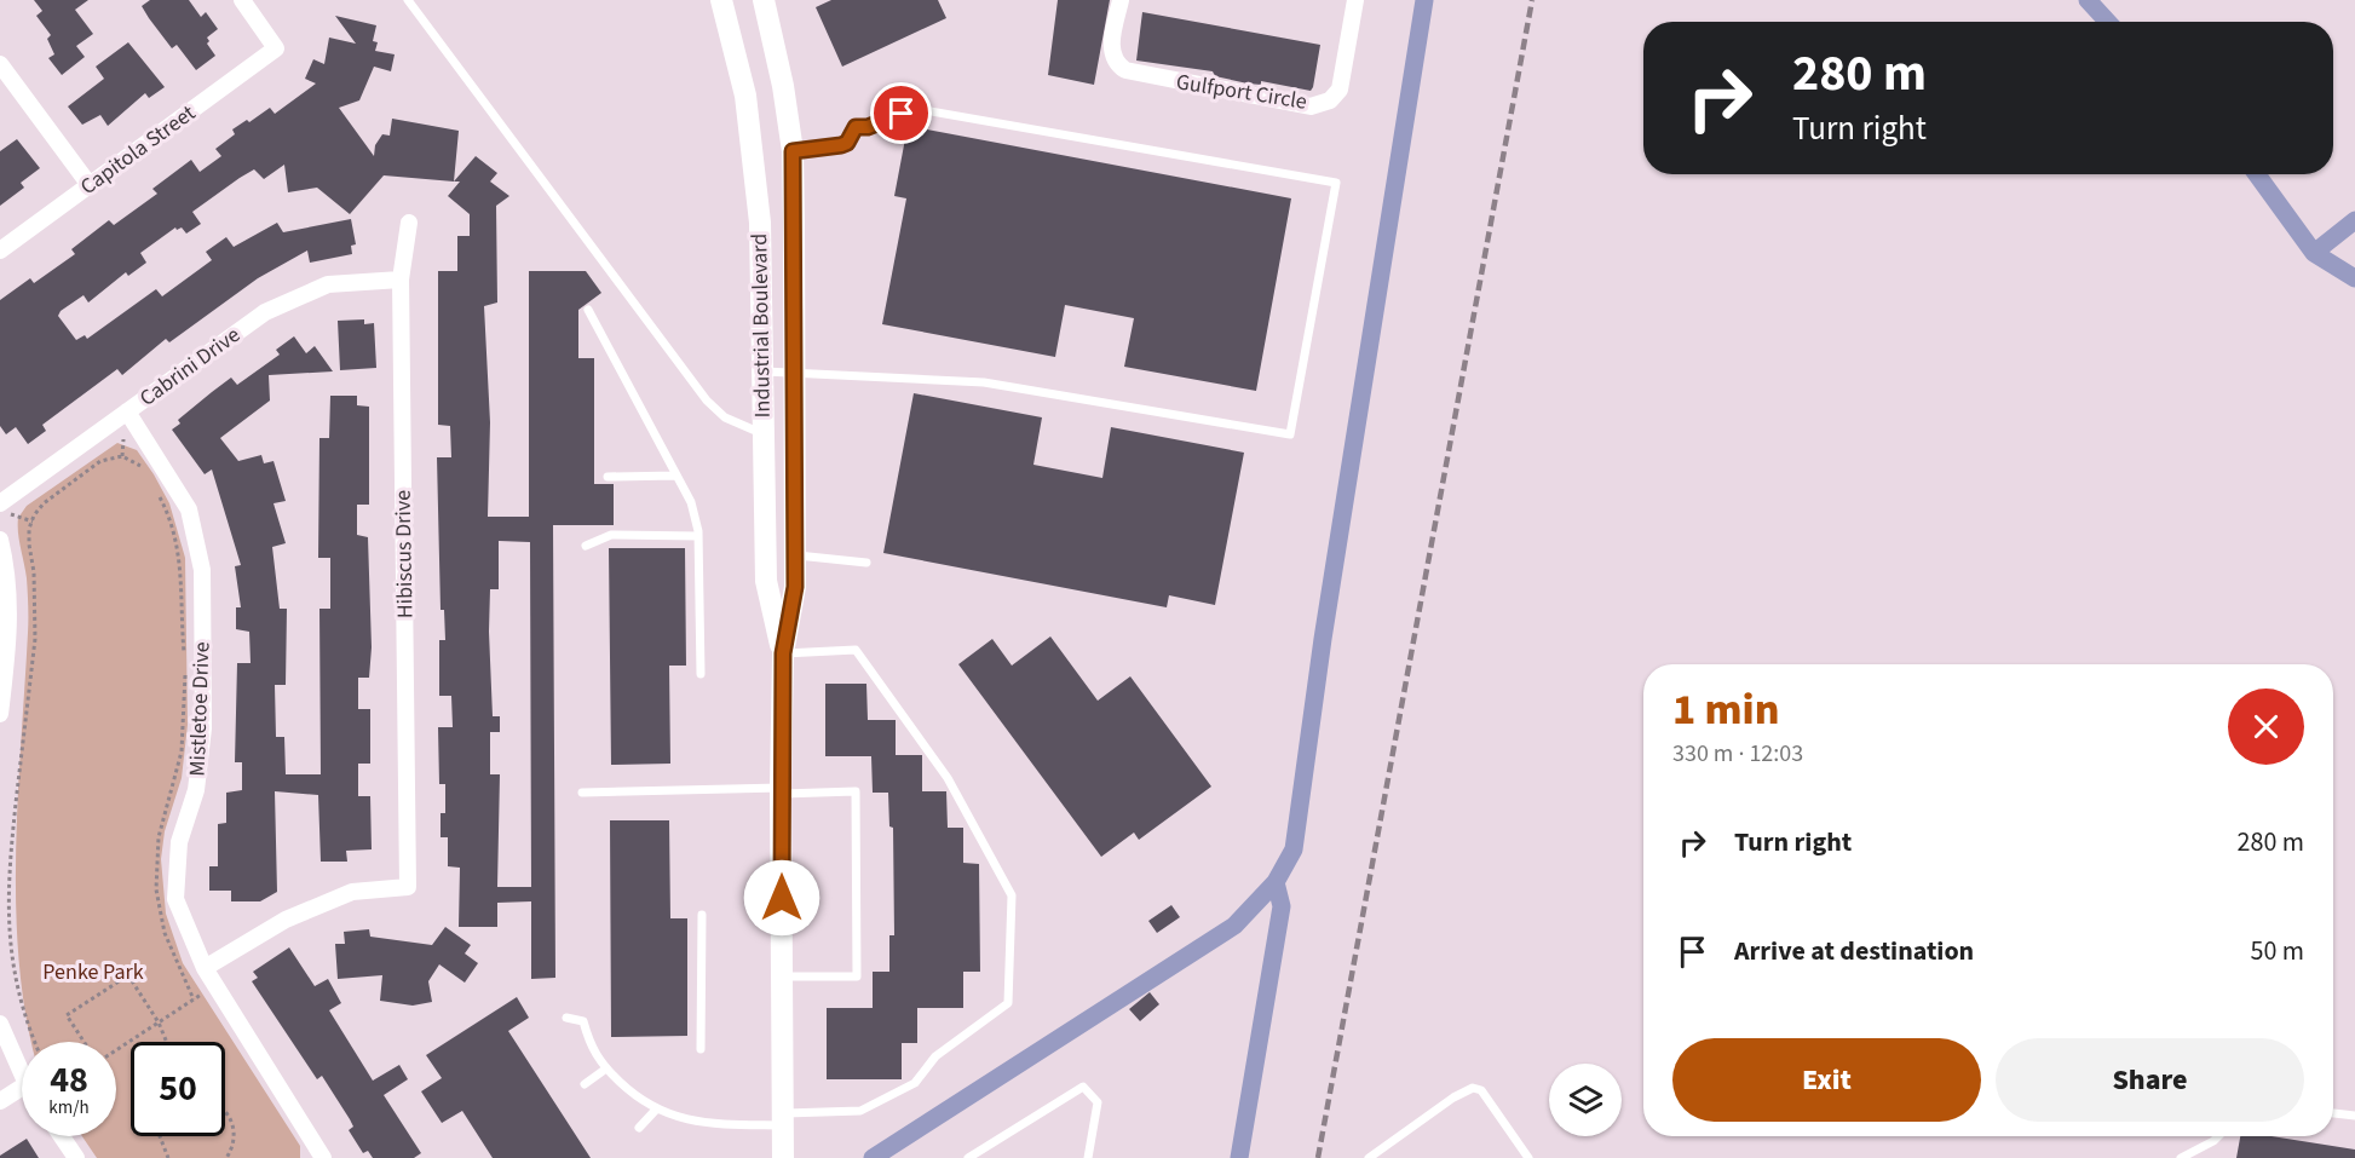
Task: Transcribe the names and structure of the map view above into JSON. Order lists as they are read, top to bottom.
{
  "streets": {
    "main road": ["Industrial Boulevard"],
    "street": [
      "Gulfport Circle",
      "Capitola Street",
      "Cabrini Drive",
      "Hibiscus Drive",
      "Mistletoe Drive"
    ]
  },
  "crossings": [
    ["Cabrini Drive", "Hibiscus Drive"],
    ["Cabrini Drive", "Mistletoe Drive"],
    ["Hibiscus Drive", "Mistletoe Drive"]
  ],
  "parks": ["Penke Park"],
  "page": {
    "turn": ["280 m", "Turn right"],
    "heading": ["1 min", "330 m · 12:03"],
    "list": [
      {
        "name": "Turn right",
        "value": "280 m"
      },
      {
        "name": "Arrive at destination",
        "value": "50 m"
      }
    ],
    "buttons": ["Exit", "Share"],
    "speed": "48 km/h",
    "limit": "50"
  }
}
